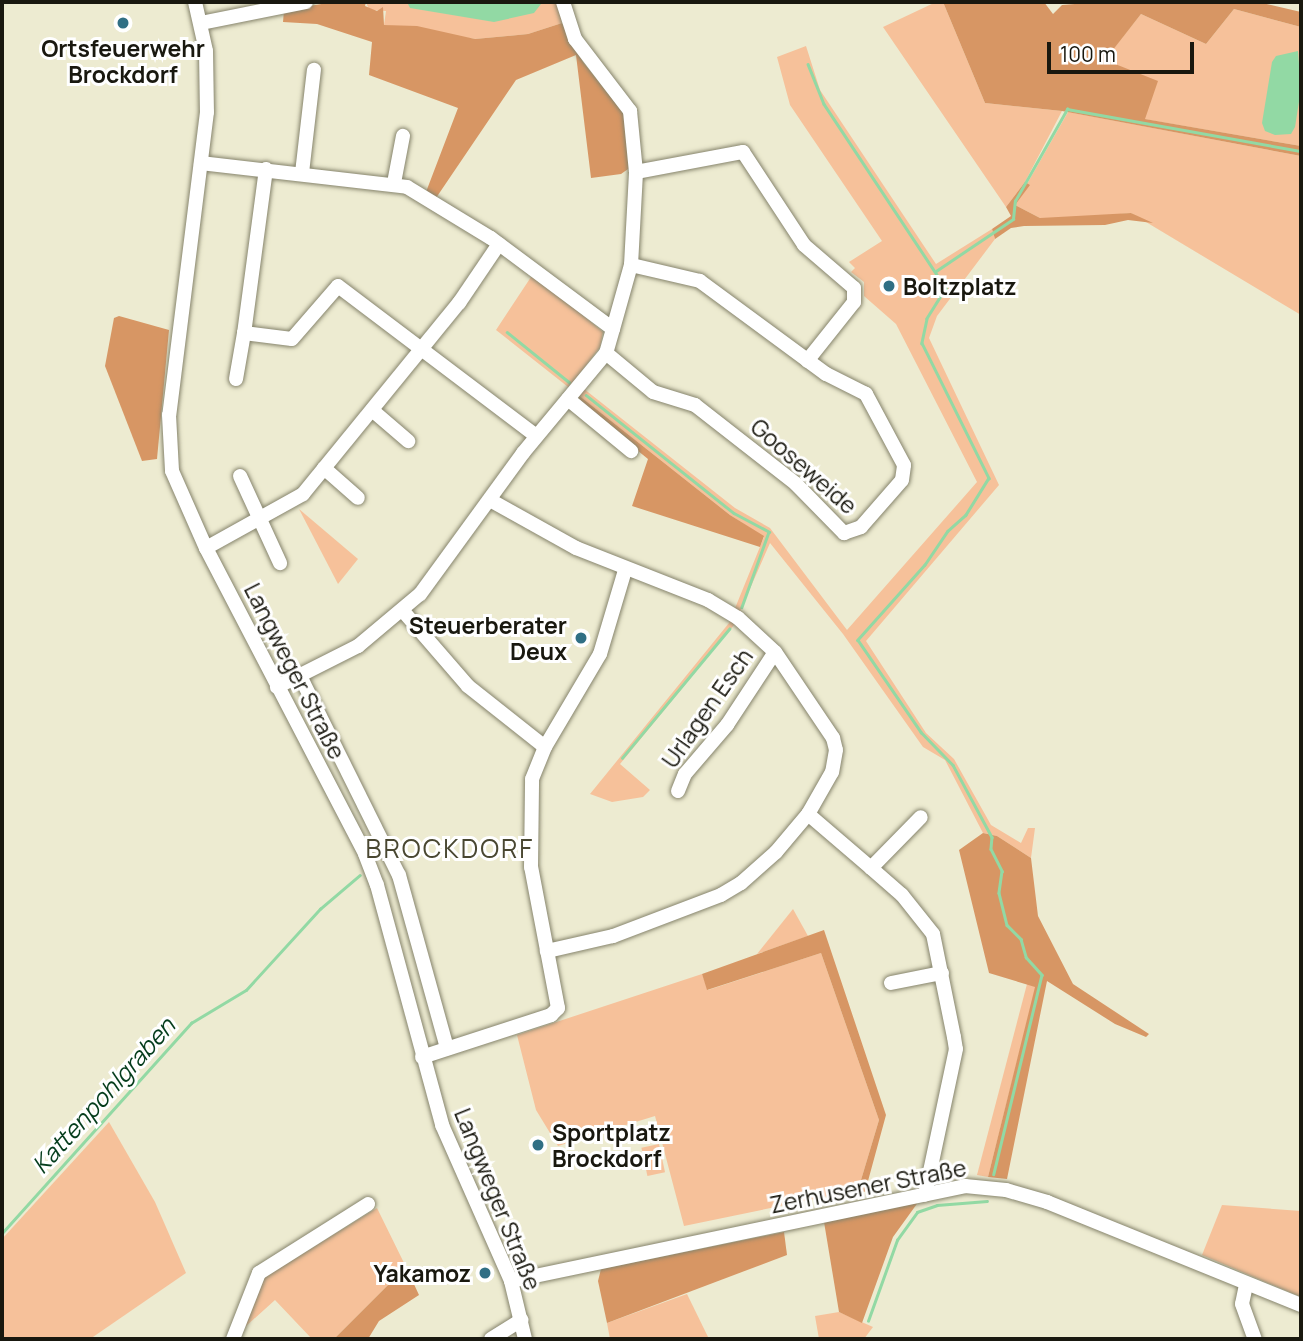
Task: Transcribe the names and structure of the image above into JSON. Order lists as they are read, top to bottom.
{
  "streets": {
    "street": [
      "Gooseweide",
      "Langweger Straße",
      "Urlagen Esch",
      "Zerhusener Straße"
    ]
  },
  "crossings": [
    ["Langweger Straße", "Zerhusener Straße"]
  ],
  "districts": ["BROCKDORF"],
  "water": ["Kattenpohlgraben"],
  "places": [
    "Ortsfeuerwehr Brockdorf",
    "Boltzplatz",
    "Steuerberater Deux",
    "Sportplatz Brockdorf",
    "Yakamoz"
  ],
  "scale_bar": "100 m"
}
